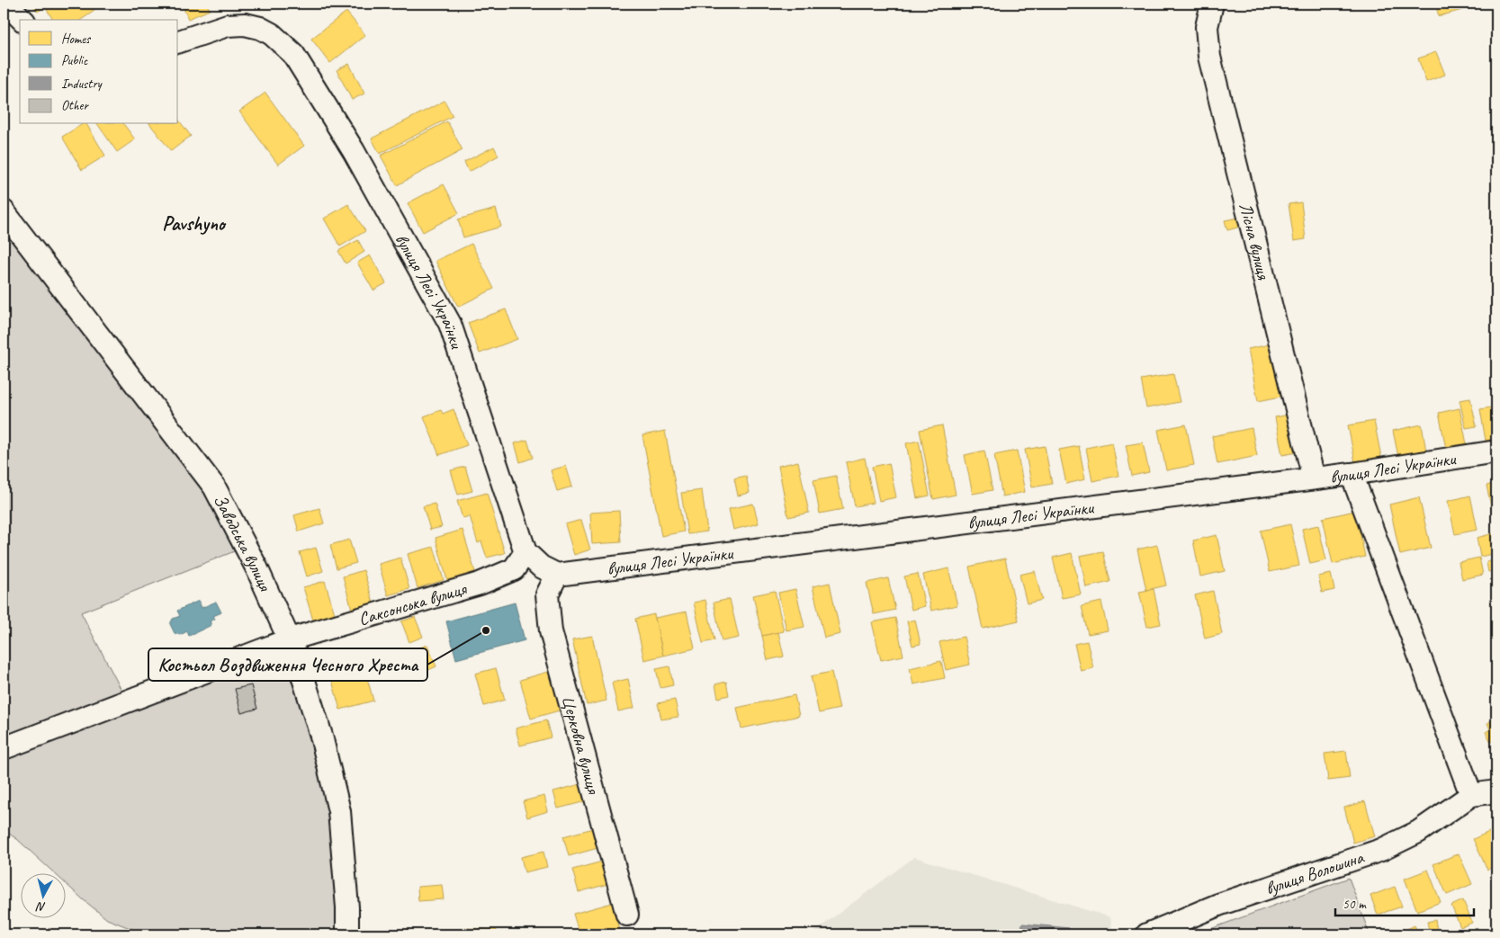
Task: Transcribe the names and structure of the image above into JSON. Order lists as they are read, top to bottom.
{
  "streets": {
    "street": [
      "Лісна вулиця",
      "вулиця Лесі Українки",
      "Заводська вулиця",
      "Саксонська вулиця",
      "Церковна вулиця",
      "вулиця Волошина"
    ]
  },
  "crossings": [
    ["Лісна вулиця", "вулиця Лесі Українки"],
    ["вулиця Лесі Українки", "Саксонська вулиця"],
    ["вулиця Лесі Українки", "Церковна вулиця"],
    ["Заводська вулиця", "Саксонська вулиця"]
  ],
  "districts": ["Pavshyno"],
  "places": ["Костьол Воздвиження Чесного Хреста"],
  "legend": [
    "Homes",
    "Public",
    "Industry",
    "Other"
  ],
  "scale_bar": "50 m",
  "north": "bottom"
}
